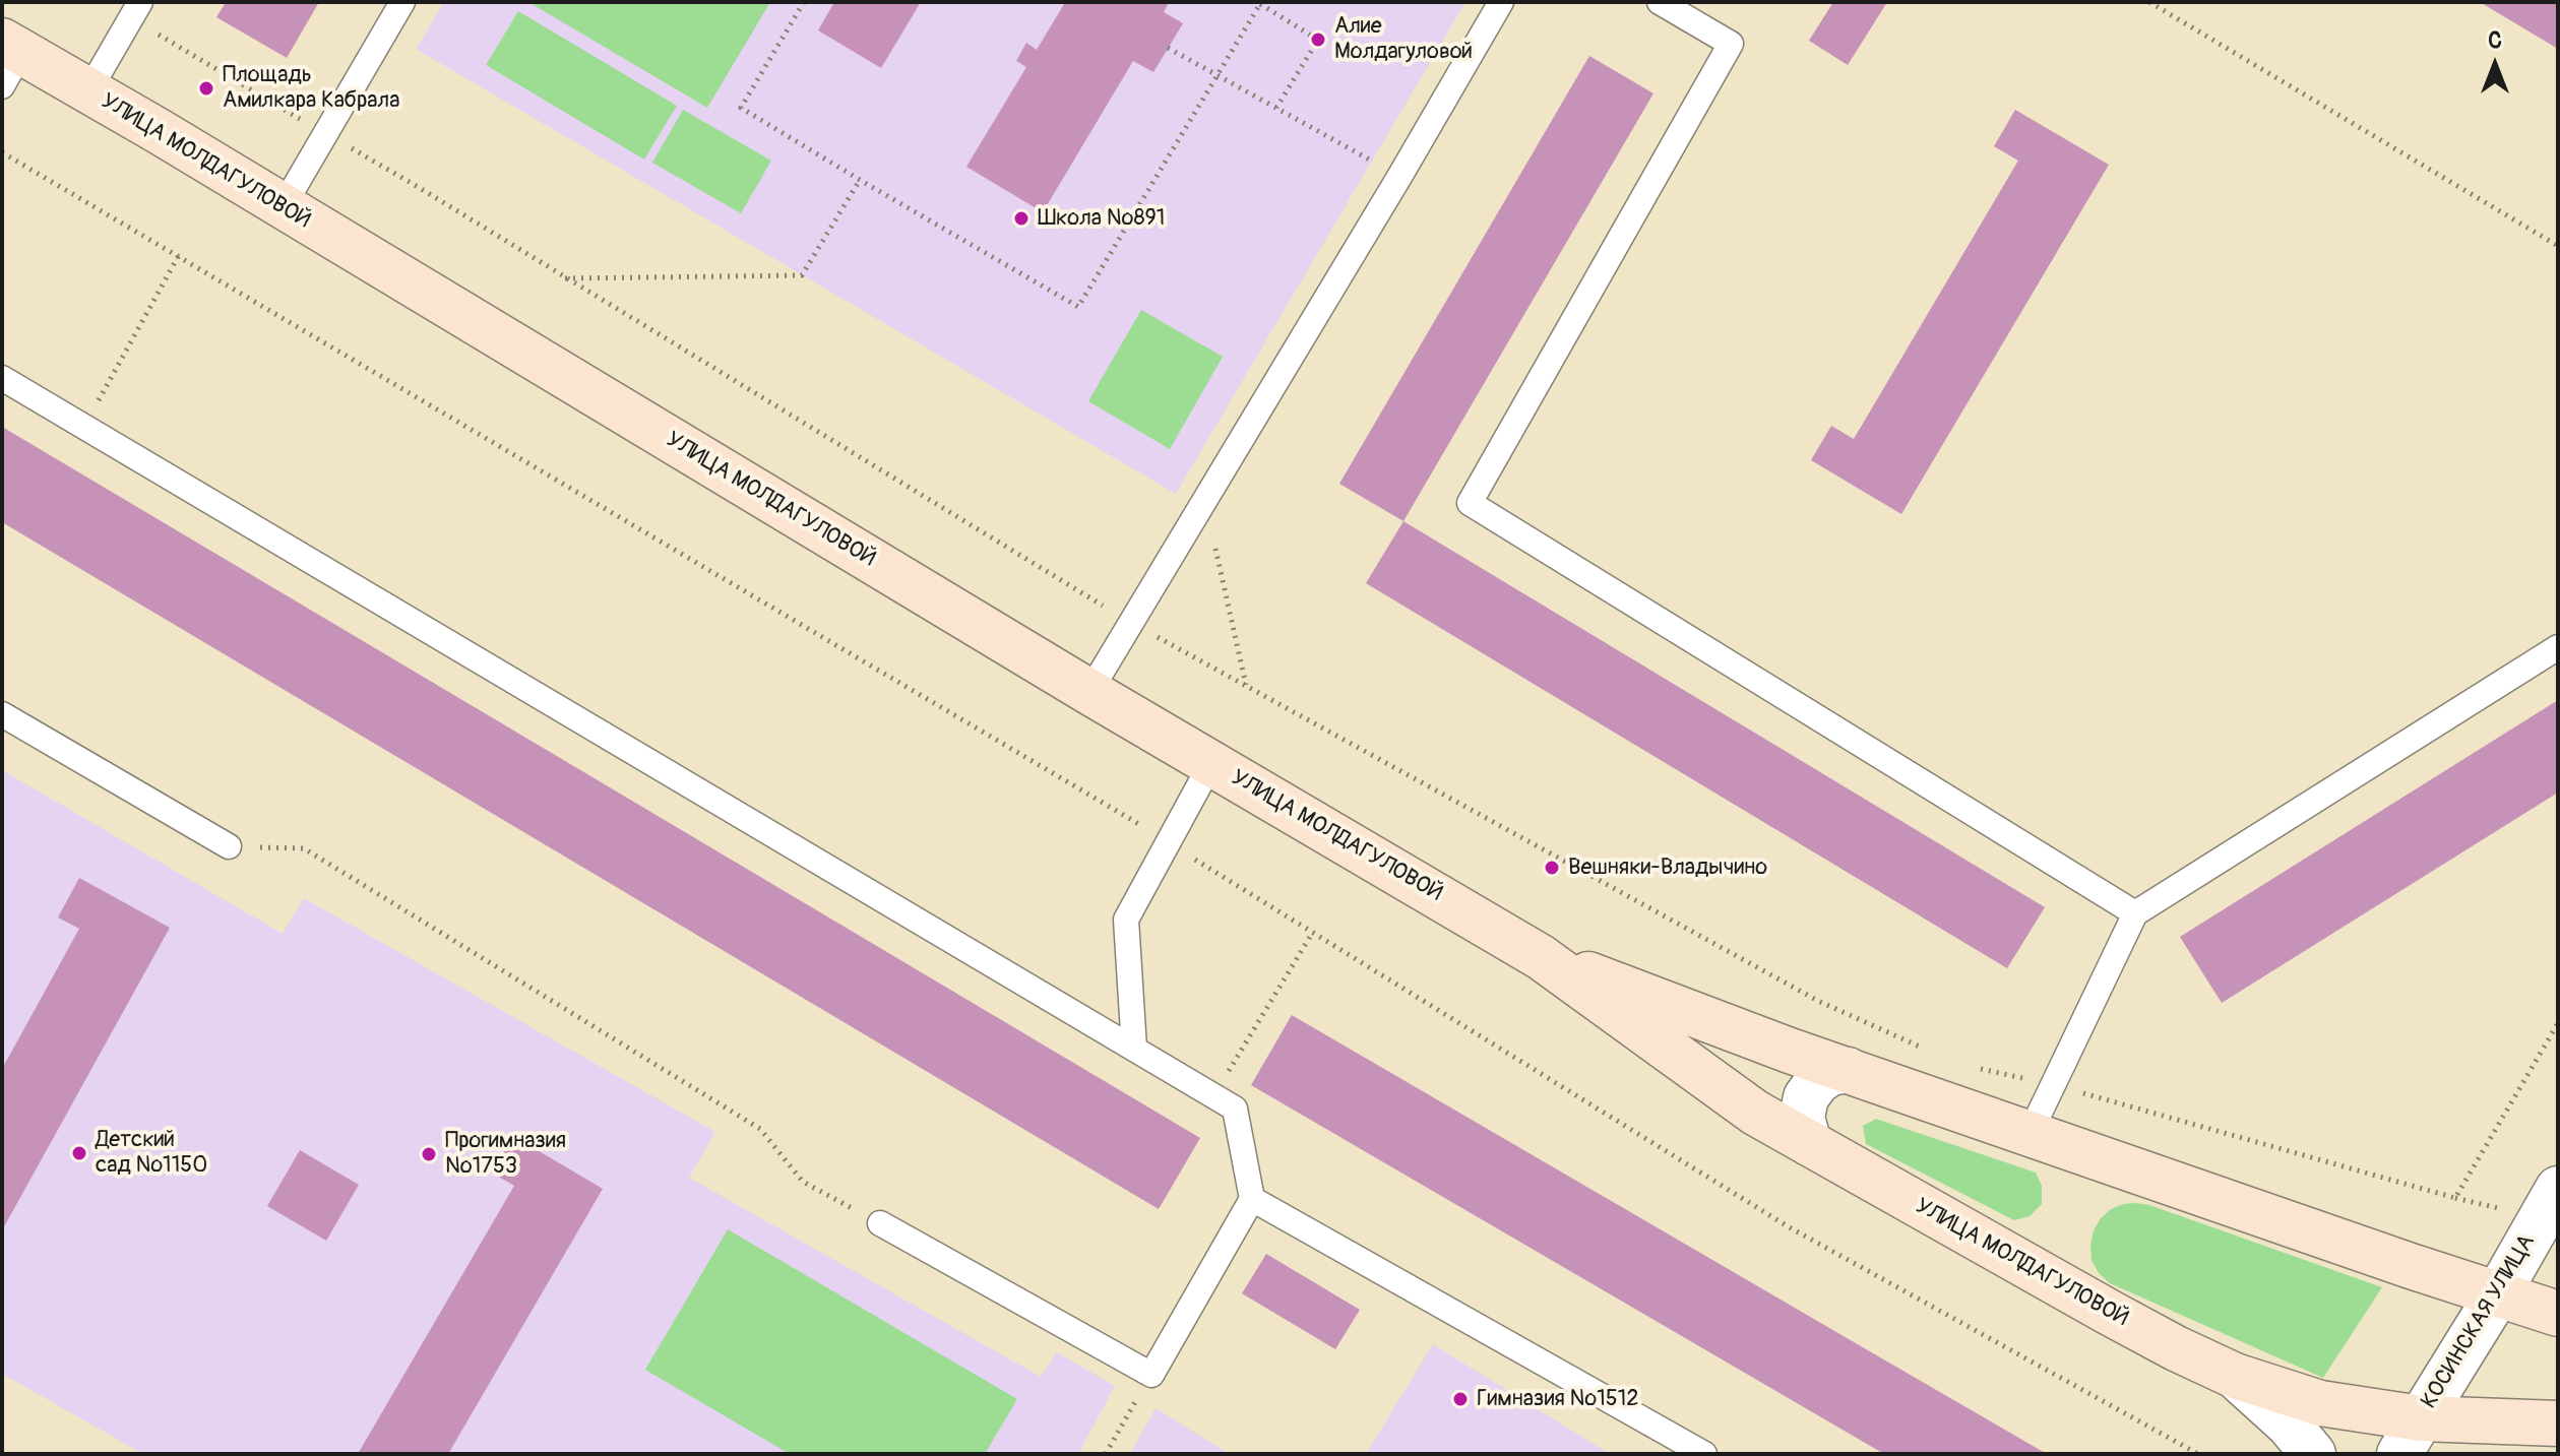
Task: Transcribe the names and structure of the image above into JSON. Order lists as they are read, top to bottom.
{
  "streets": {
    "main road": ["УЛИЦА МОЛДАГУЛОВОЙ"],
    "street": ["КОСИНСКАЯ УЛИЦА"]
  },
  "crossings": [
    ["УЛИЦА МОЛДАГУЛОВОЙ", "КОСИНСКАЯ УЛИЦА"]
  ],
  "places": [
    "Алие Молдагуловой",
    "Площадь Амилкара Кабрала",
    "Школа №891",
    "Вешняки-Владычино",
    "Детский сад №1150",
    "Прогимназия №1753",
    "Гимназия №1512"
  ],
  "north": "top"
}
